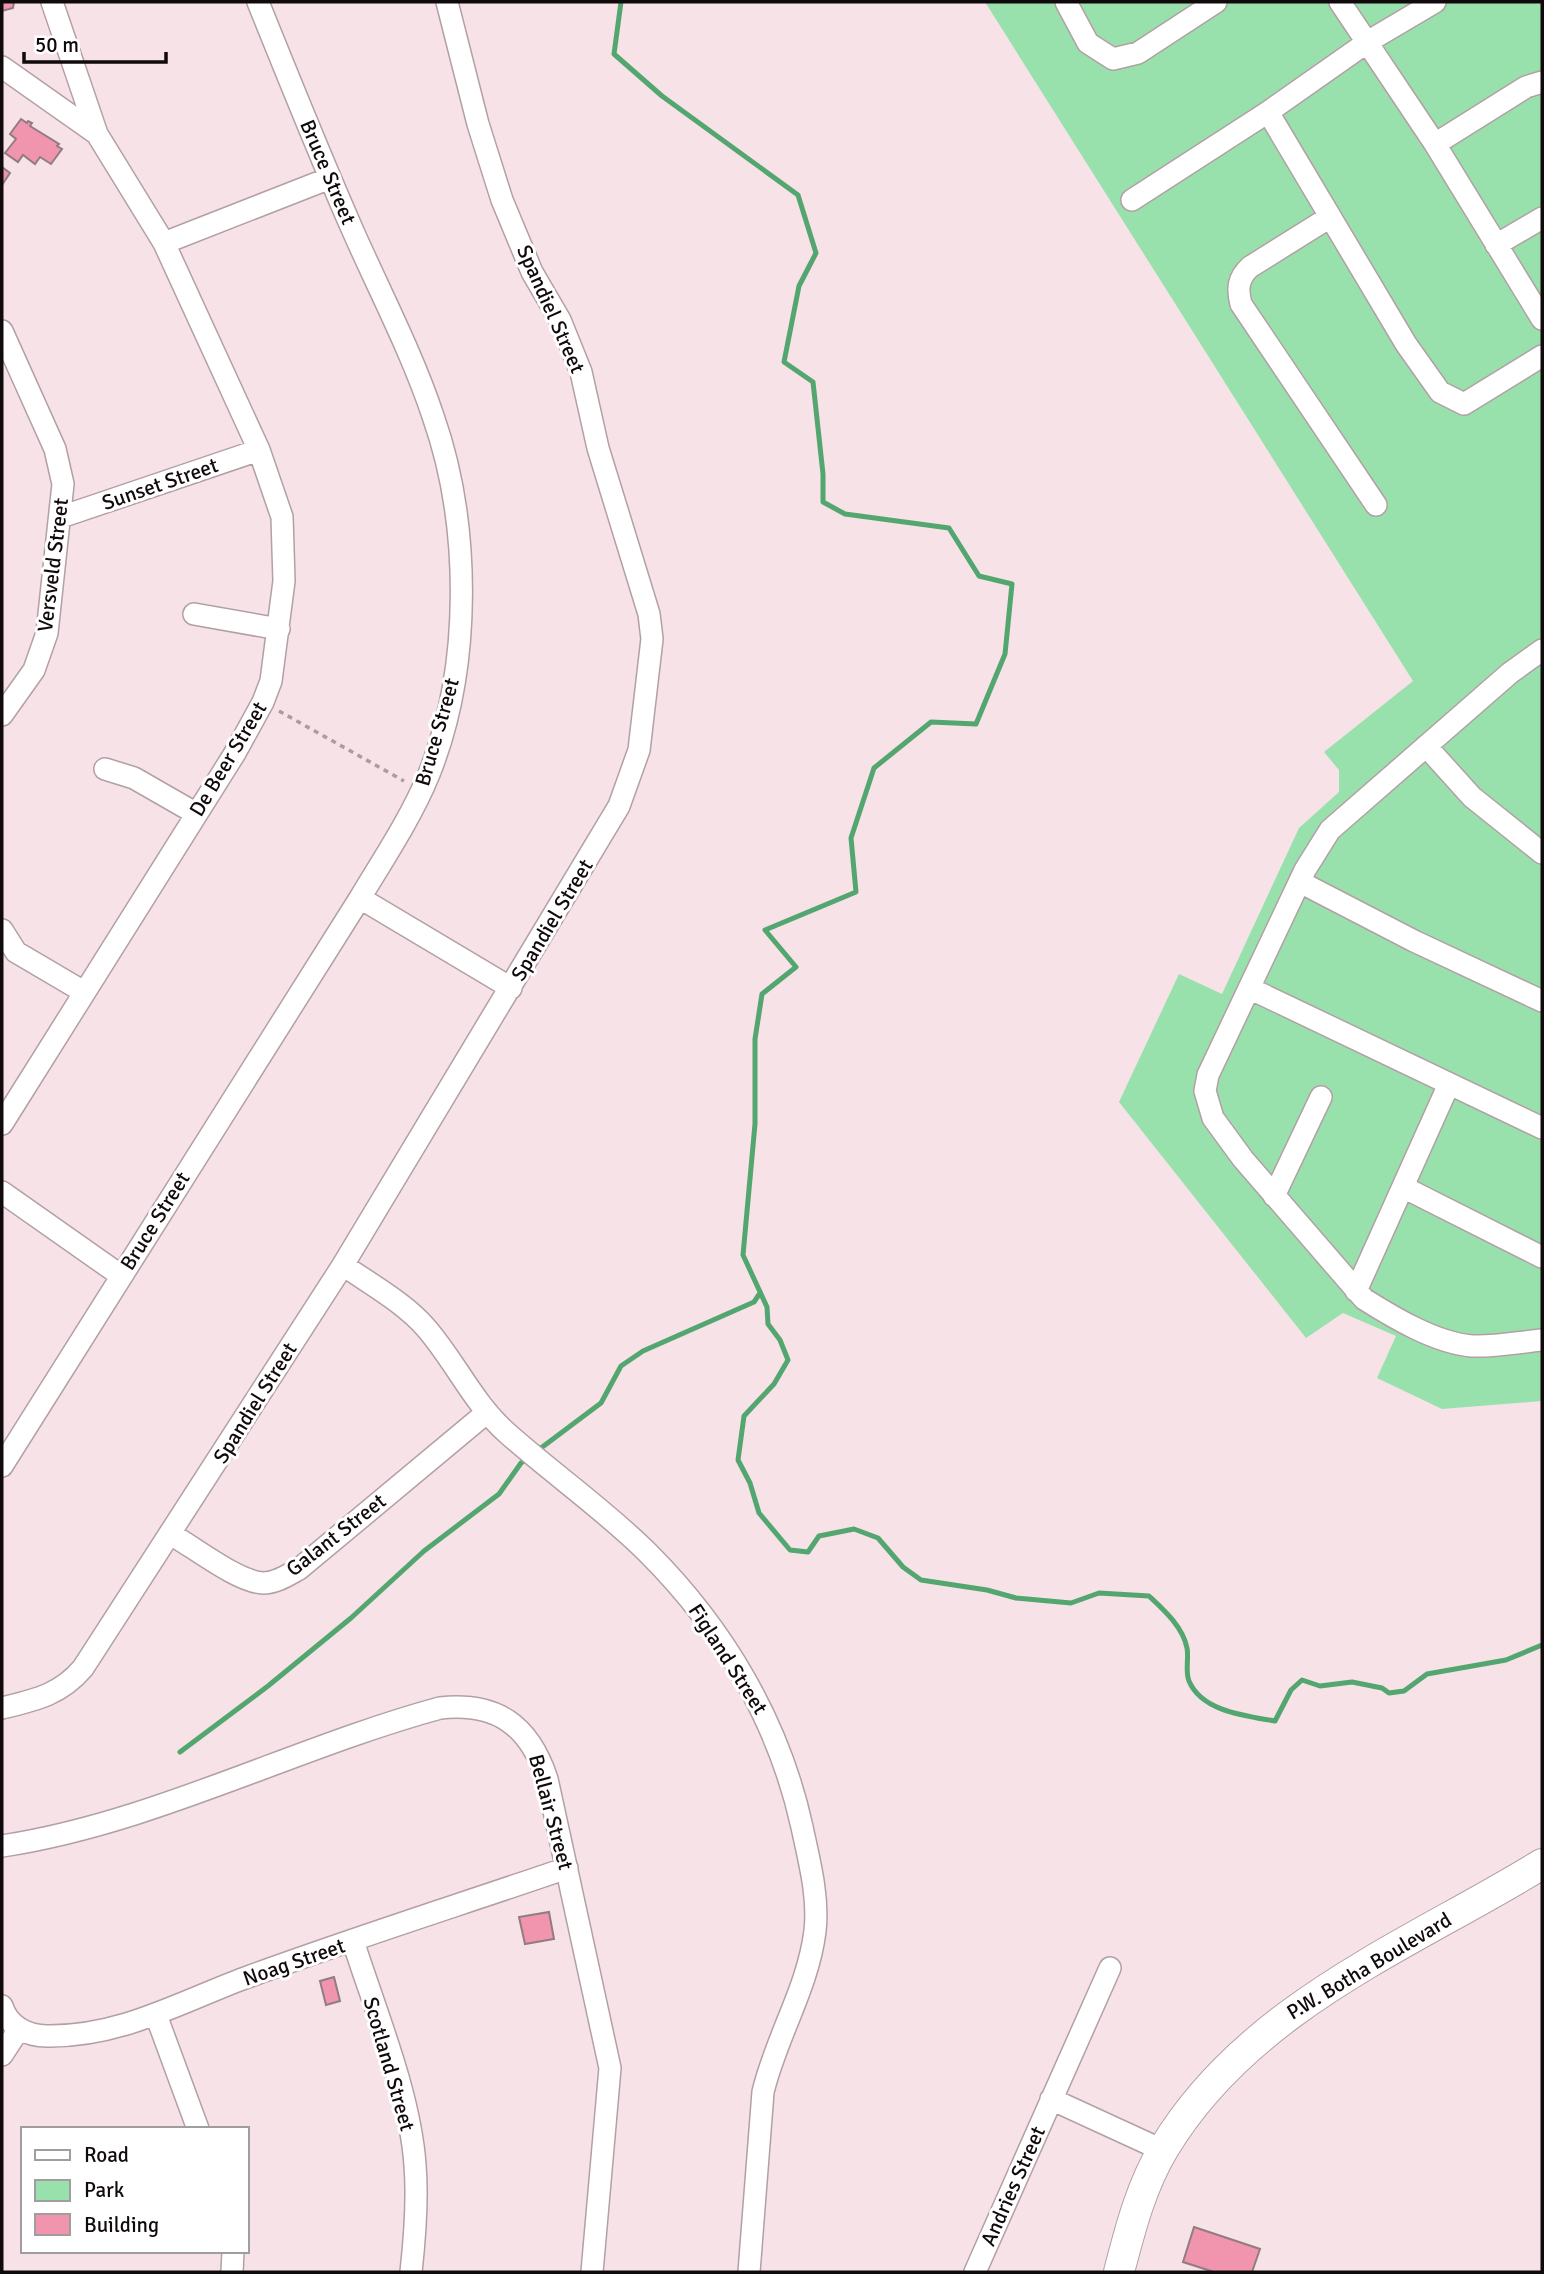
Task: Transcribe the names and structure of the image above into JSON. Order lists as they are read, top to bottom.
{
  "streets": {
    "street": [
      "Bruce Street",
      "Spandiel Street",
      "Sunset Street",
      "Versveld Street",
      "De Beer Street",
      "Galant Street",
      "Figland Street",
      "Bellair Street",
      "Noag Street",
      "P.W. Botha Boulevard",
      "Scotland Street",
      "Andries Street"
    ]
  },
  "crossings": [
    ["Spandiel Street", "Galant Street"],
    ["Spandiel Street", "Figland Street"],
    ["Sunset Street", "Versveld Street"],
    ["Sunset Street", "De Beer Street"],
    ["Galant Street", "Figland Street"],
    ["Bellair Street", "Noag Street"],
    ["Noag Street", "Scotland Street"],
    ["P.W. Botha Boulevard", "Andries Street"]
  ],
  "legend": ["Road", "Park", "Building"],
  "scale_bar": "50 m"
}
